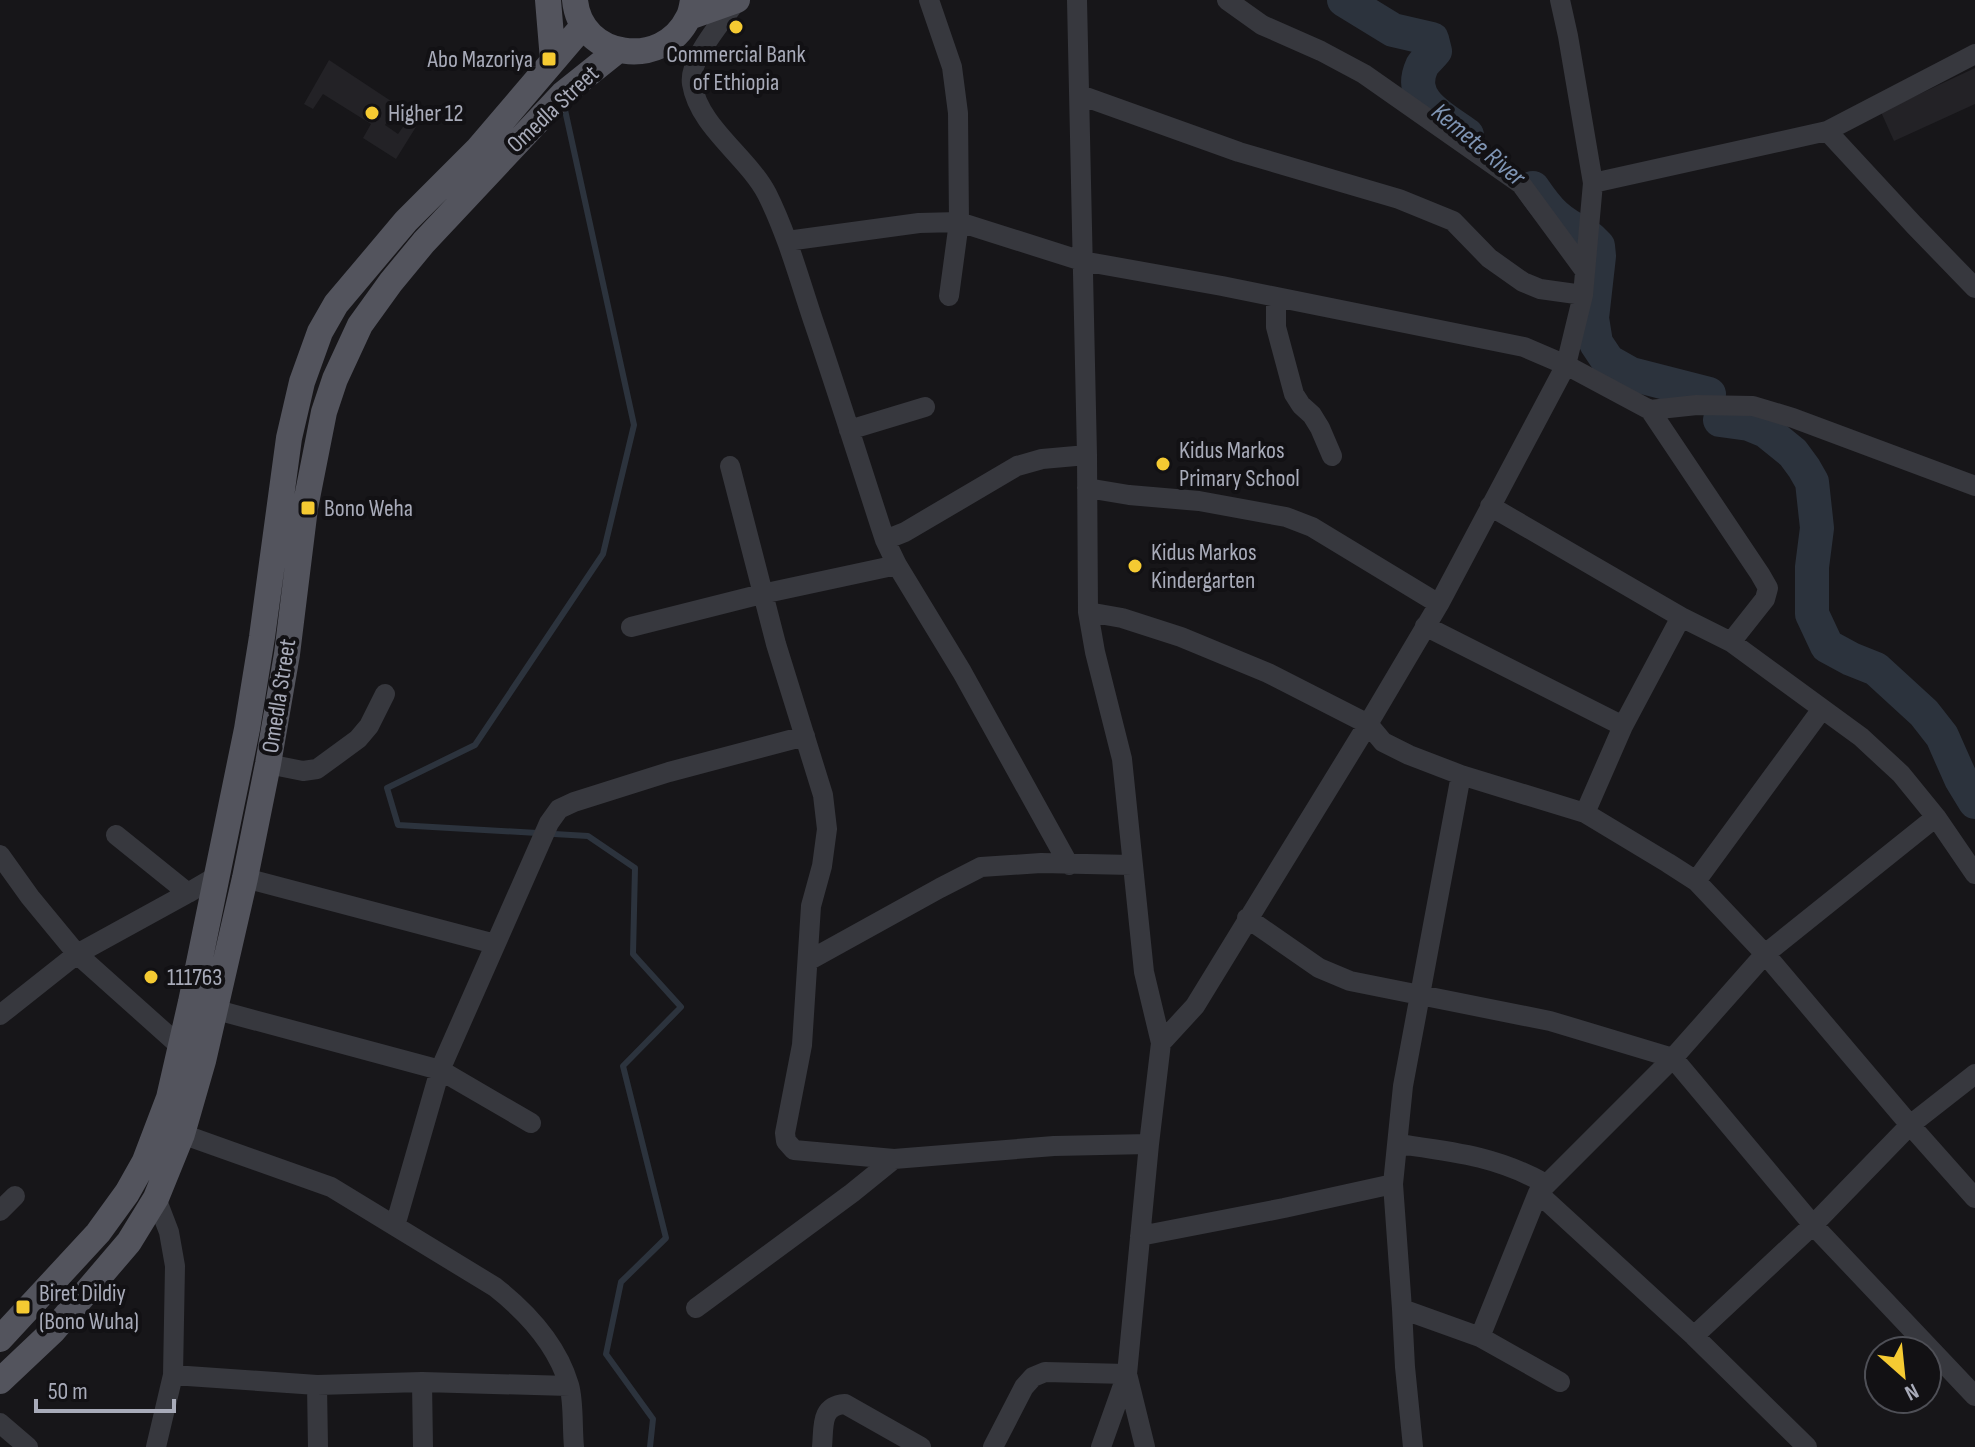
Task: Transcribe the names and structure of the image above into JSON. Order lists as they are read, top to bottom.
{
  "streets": {
    "main road": ["Omedla Street"]
  },
  "water": ["Kemete River"],
  "places": {
    "other": [
      "Commercial Bank of Ethiopia",
      "Higher 12",
      "Kidus Markos Primary School",
      "Kidus Markos Kindergarten",
      "111763"
    ],
    "transit": ["Abo Mazoriya", "Bono Weha", "Biret Dildiy (Bono Wuha)"]
  },
  "scale_bar": "50 m",
  "north": "bottom right"
}
